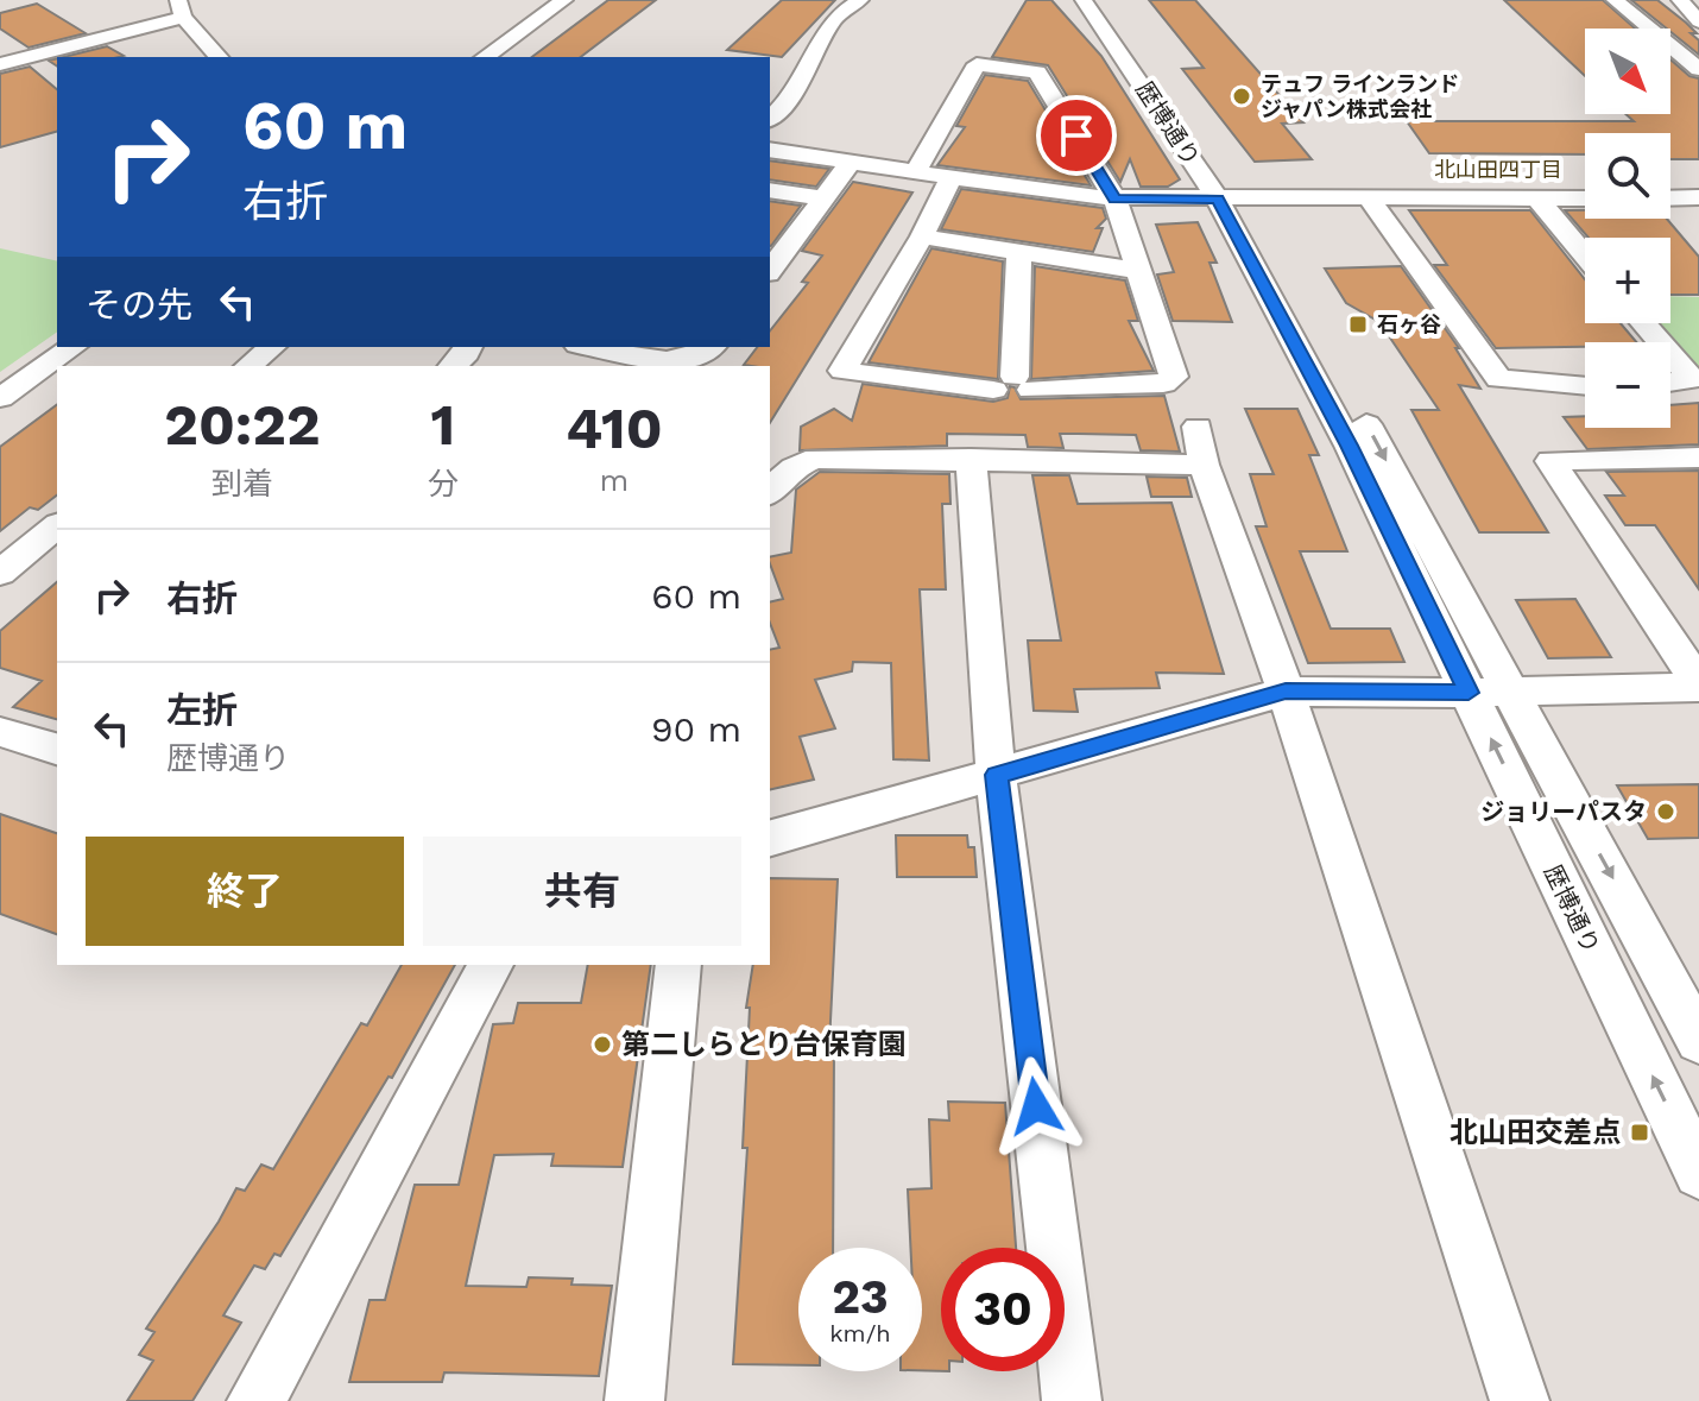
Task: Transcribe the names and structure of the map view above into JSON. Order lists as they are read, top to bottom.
{
  "streets": {
    "street": ["歴博通り"]
  },
  "districts": ["北山田四丁目"],
  "places": {
    "other": ["テュフ ラインランド ジャパン株式会社", "ジョリーパスタ", "第二しらとり台保育園"],
    "transit": ["石ヶ谷", "北山田交差点"]
  },
  "north": "bottom right",
  "page": {
    "map_buttons": ["+", "−"],
    "turn": ["60 m", "右折"],
    "then": "その先",
    "eta": [
      "20:22",
      "到着",
      "1",
      "分",
      "410",
      "m"
    ],
    "list": [
      {
        "name": "右折",
        "value": "60 m"
      },
      {
        "name": "左折",
        "note": "歴博通り",
        "value": "90 m"
      }
    ],
    "buttons": ["終了", "共有"],
    "speed": "23 km/h",
    "limit": "30"
  }
}
